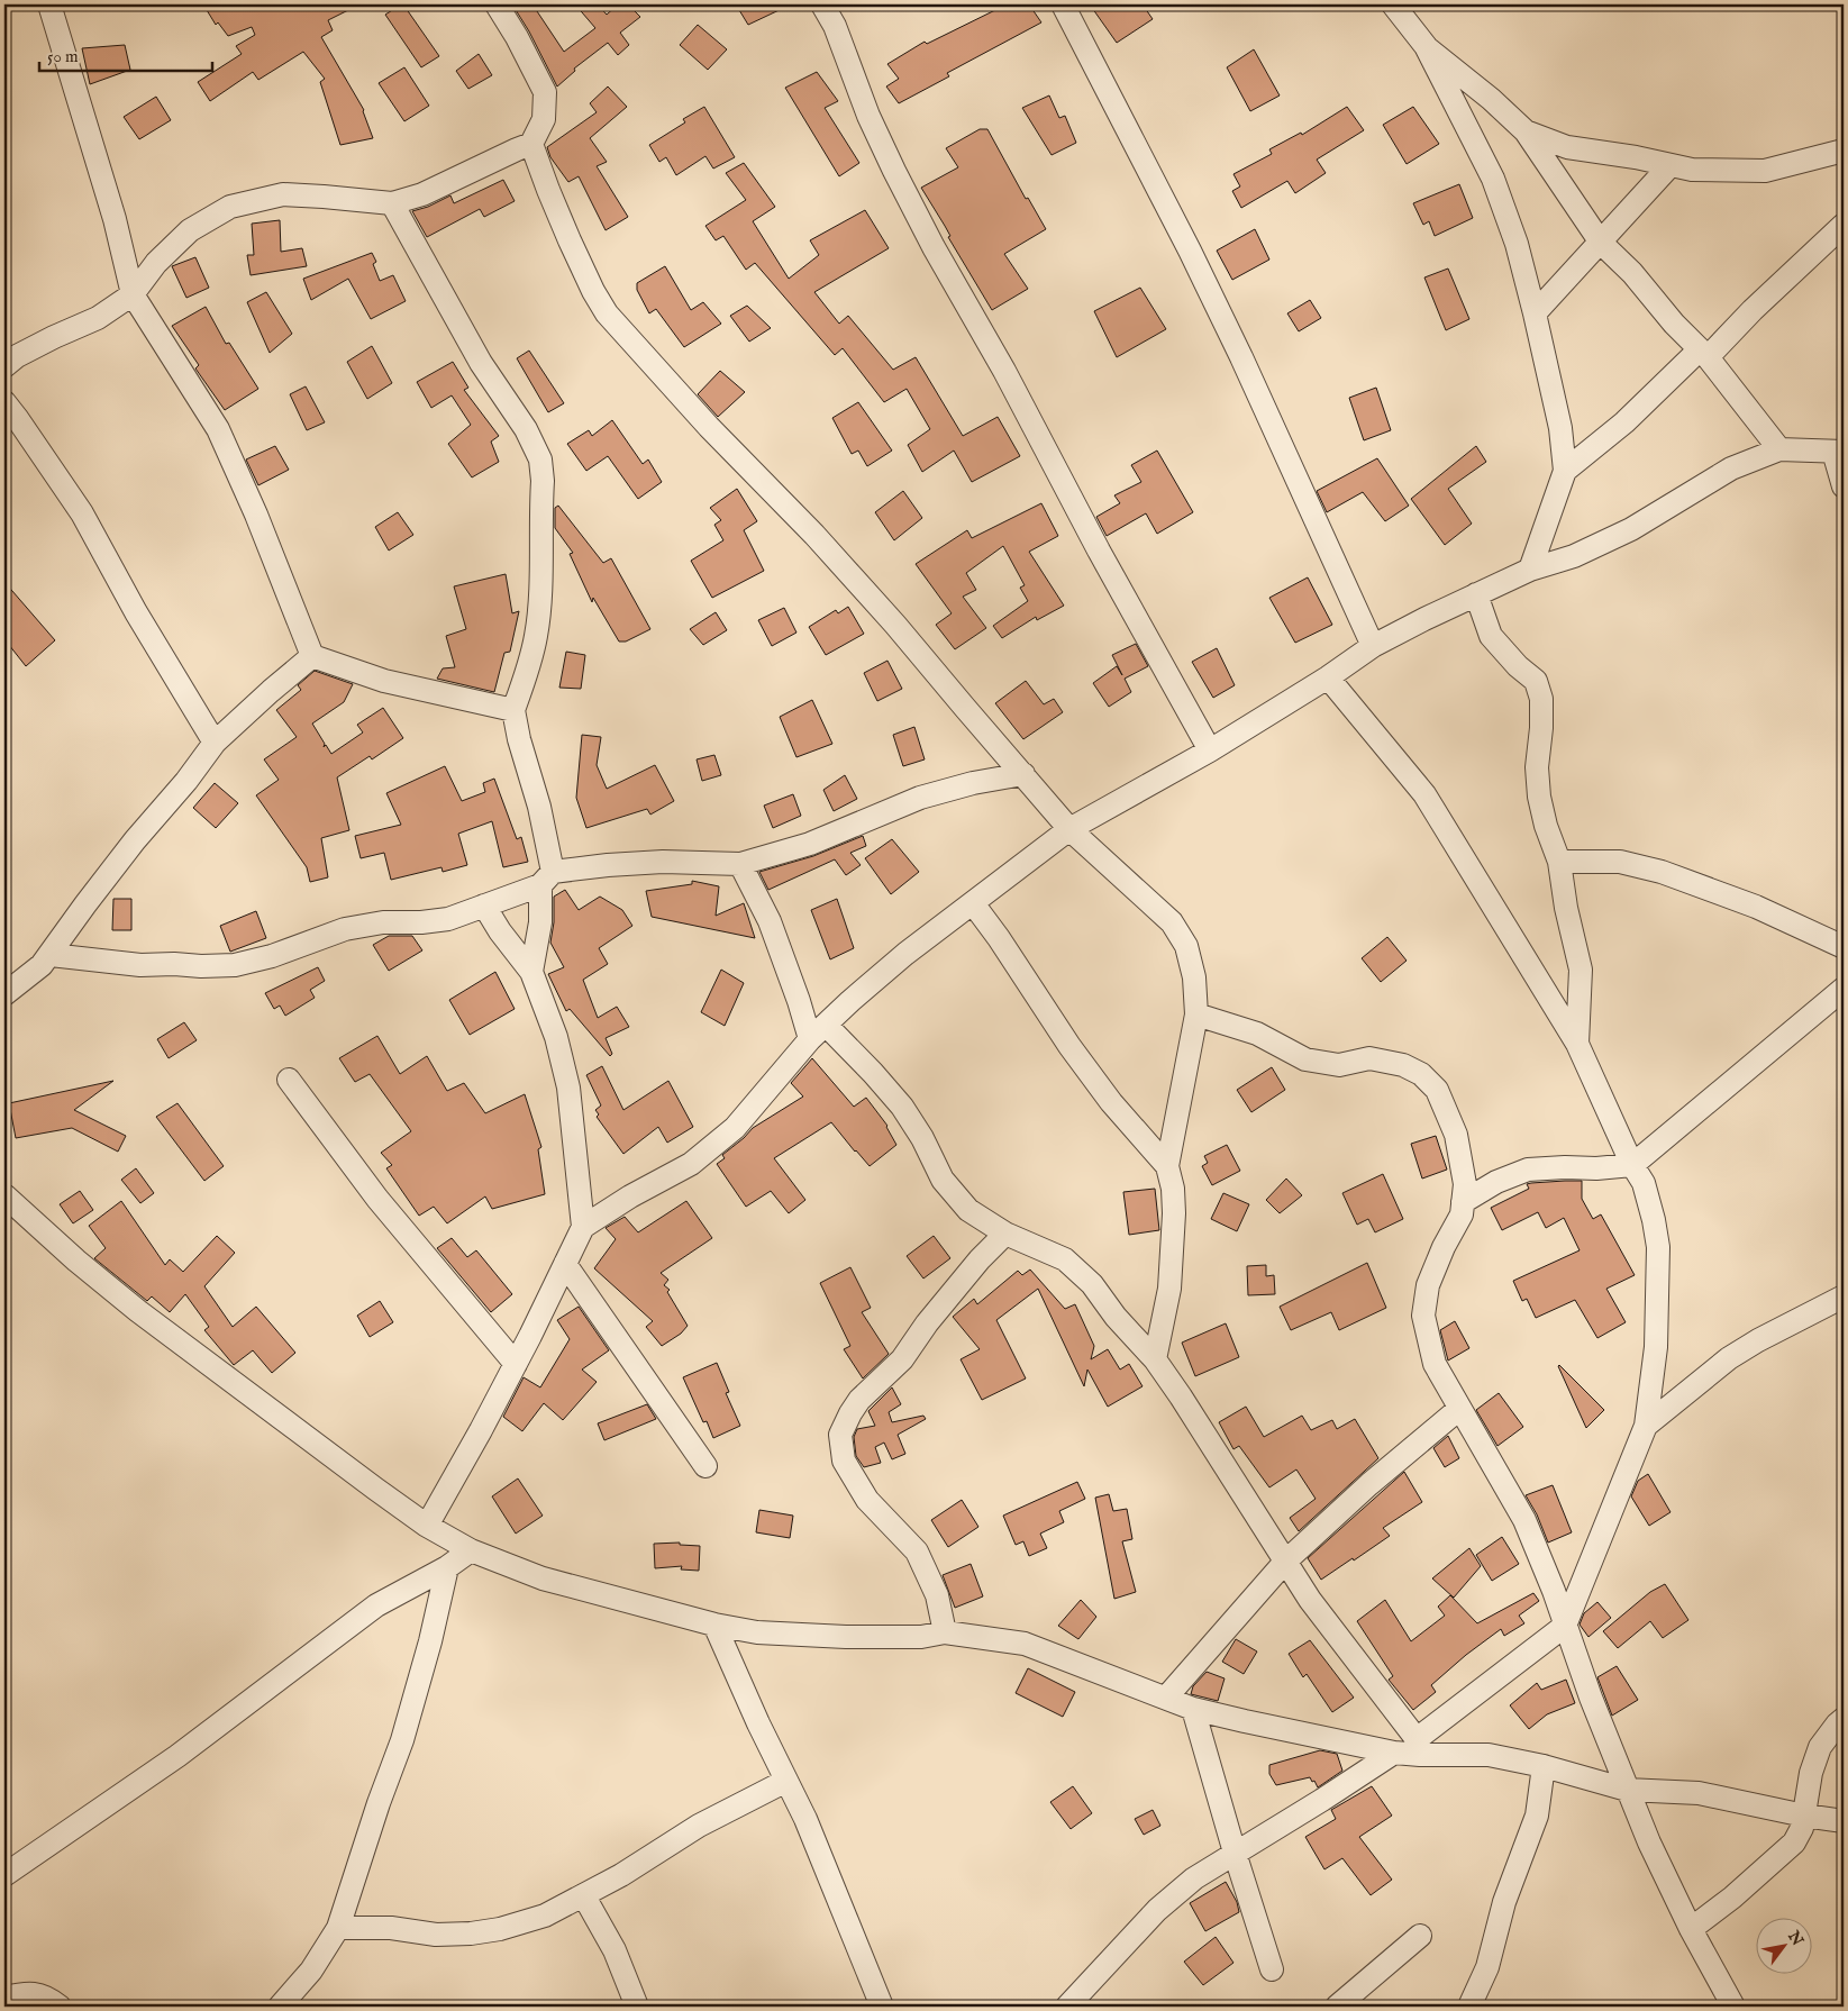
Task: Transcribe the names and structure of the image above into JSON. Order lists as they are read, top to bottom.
{
  "scale_bar": "50 m",
  "north": "top right"
}
